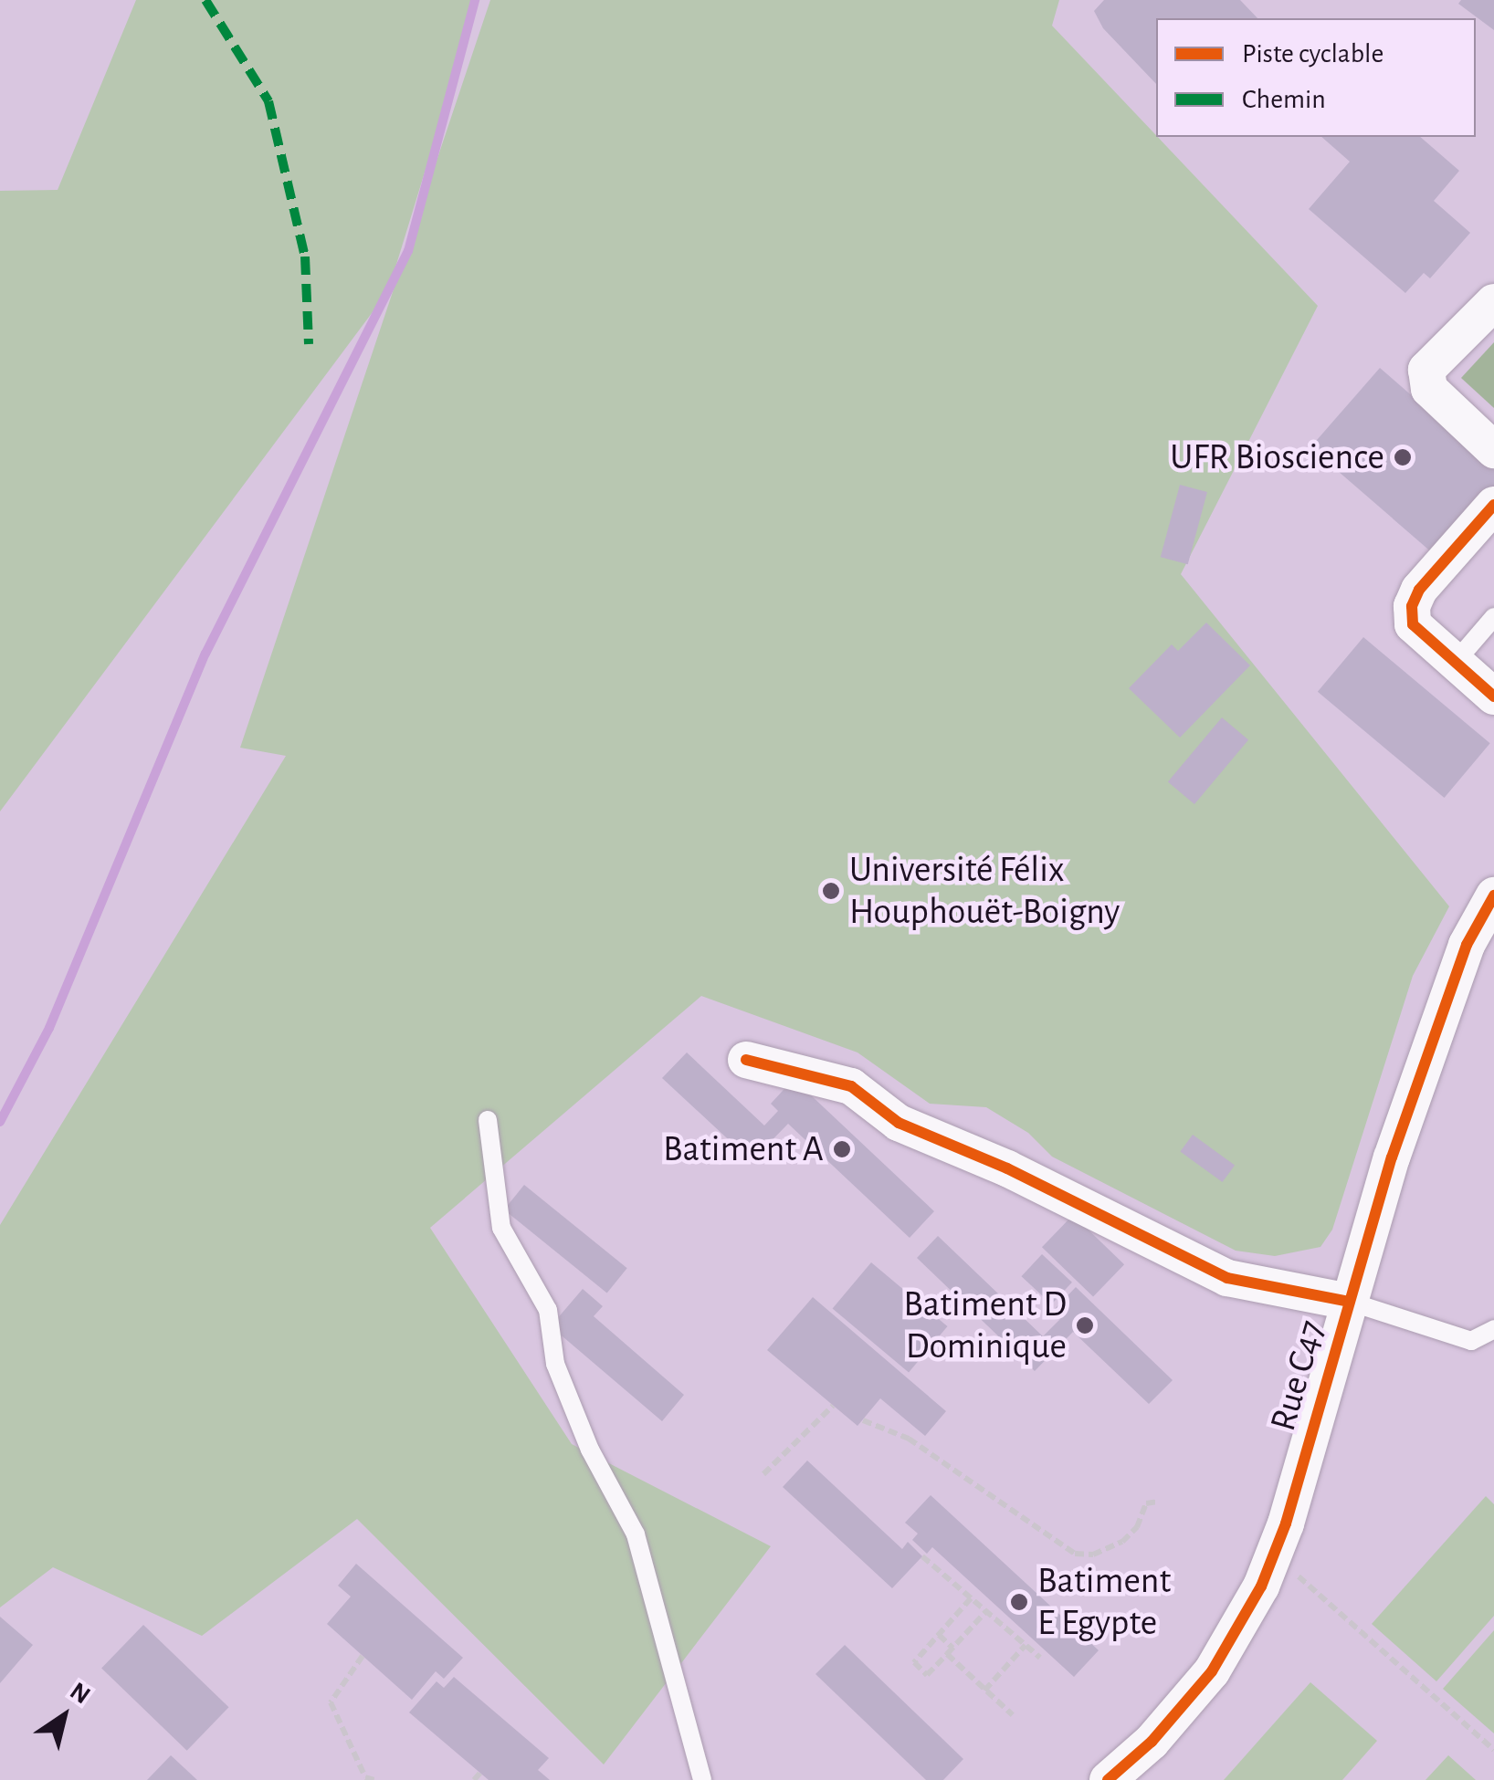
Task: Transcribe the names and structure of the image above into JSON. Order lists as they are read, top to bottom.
{
  "streets": {
    "street": ["Rue C47"]
  },
  "places": [
    "UFR Bioscience",
    "Université Félix Houphouët-Boigny",
    "Batiment A",
    "Batiment D Dominique",
    "Batiment E Egypte"
  ],
  "legend": ["Piste cyclable", "Chemin"],
  "north": "top right"
}
